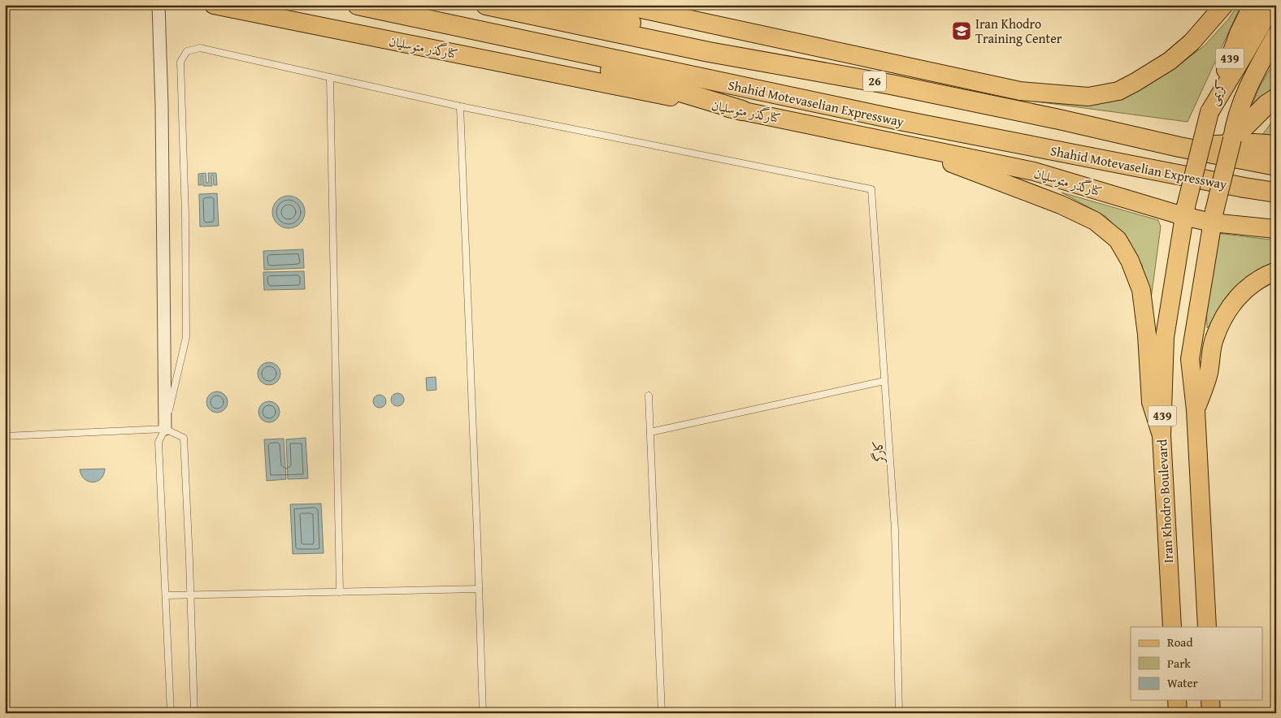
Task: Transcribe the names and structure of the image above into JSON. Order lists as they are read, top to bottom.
{
  "streets": {
    "highway": ["26", "Shahid Motevaselian Expressway"],
    "main road": [
      "کنارگذر متوسلیان",
      "439",
      "کریمی",
      "Iran Khodro Boulevard"
    ],
    "lane": ["کارگر"]
  },
  "crossings": [
    ["کنارگذر متوسلیان", "439"],
    ["کنارگذر متوسلیان", "Iran Khodro Boulevard"],
    ["439", "کریمی"],
    ["439", "Iran Khodro Boulevard"]
  ],
  "places": {
    "school or university": ["Iran Khodro Training Center"]
  },
  "legend": ["Road", "Park", "Water"]
}
